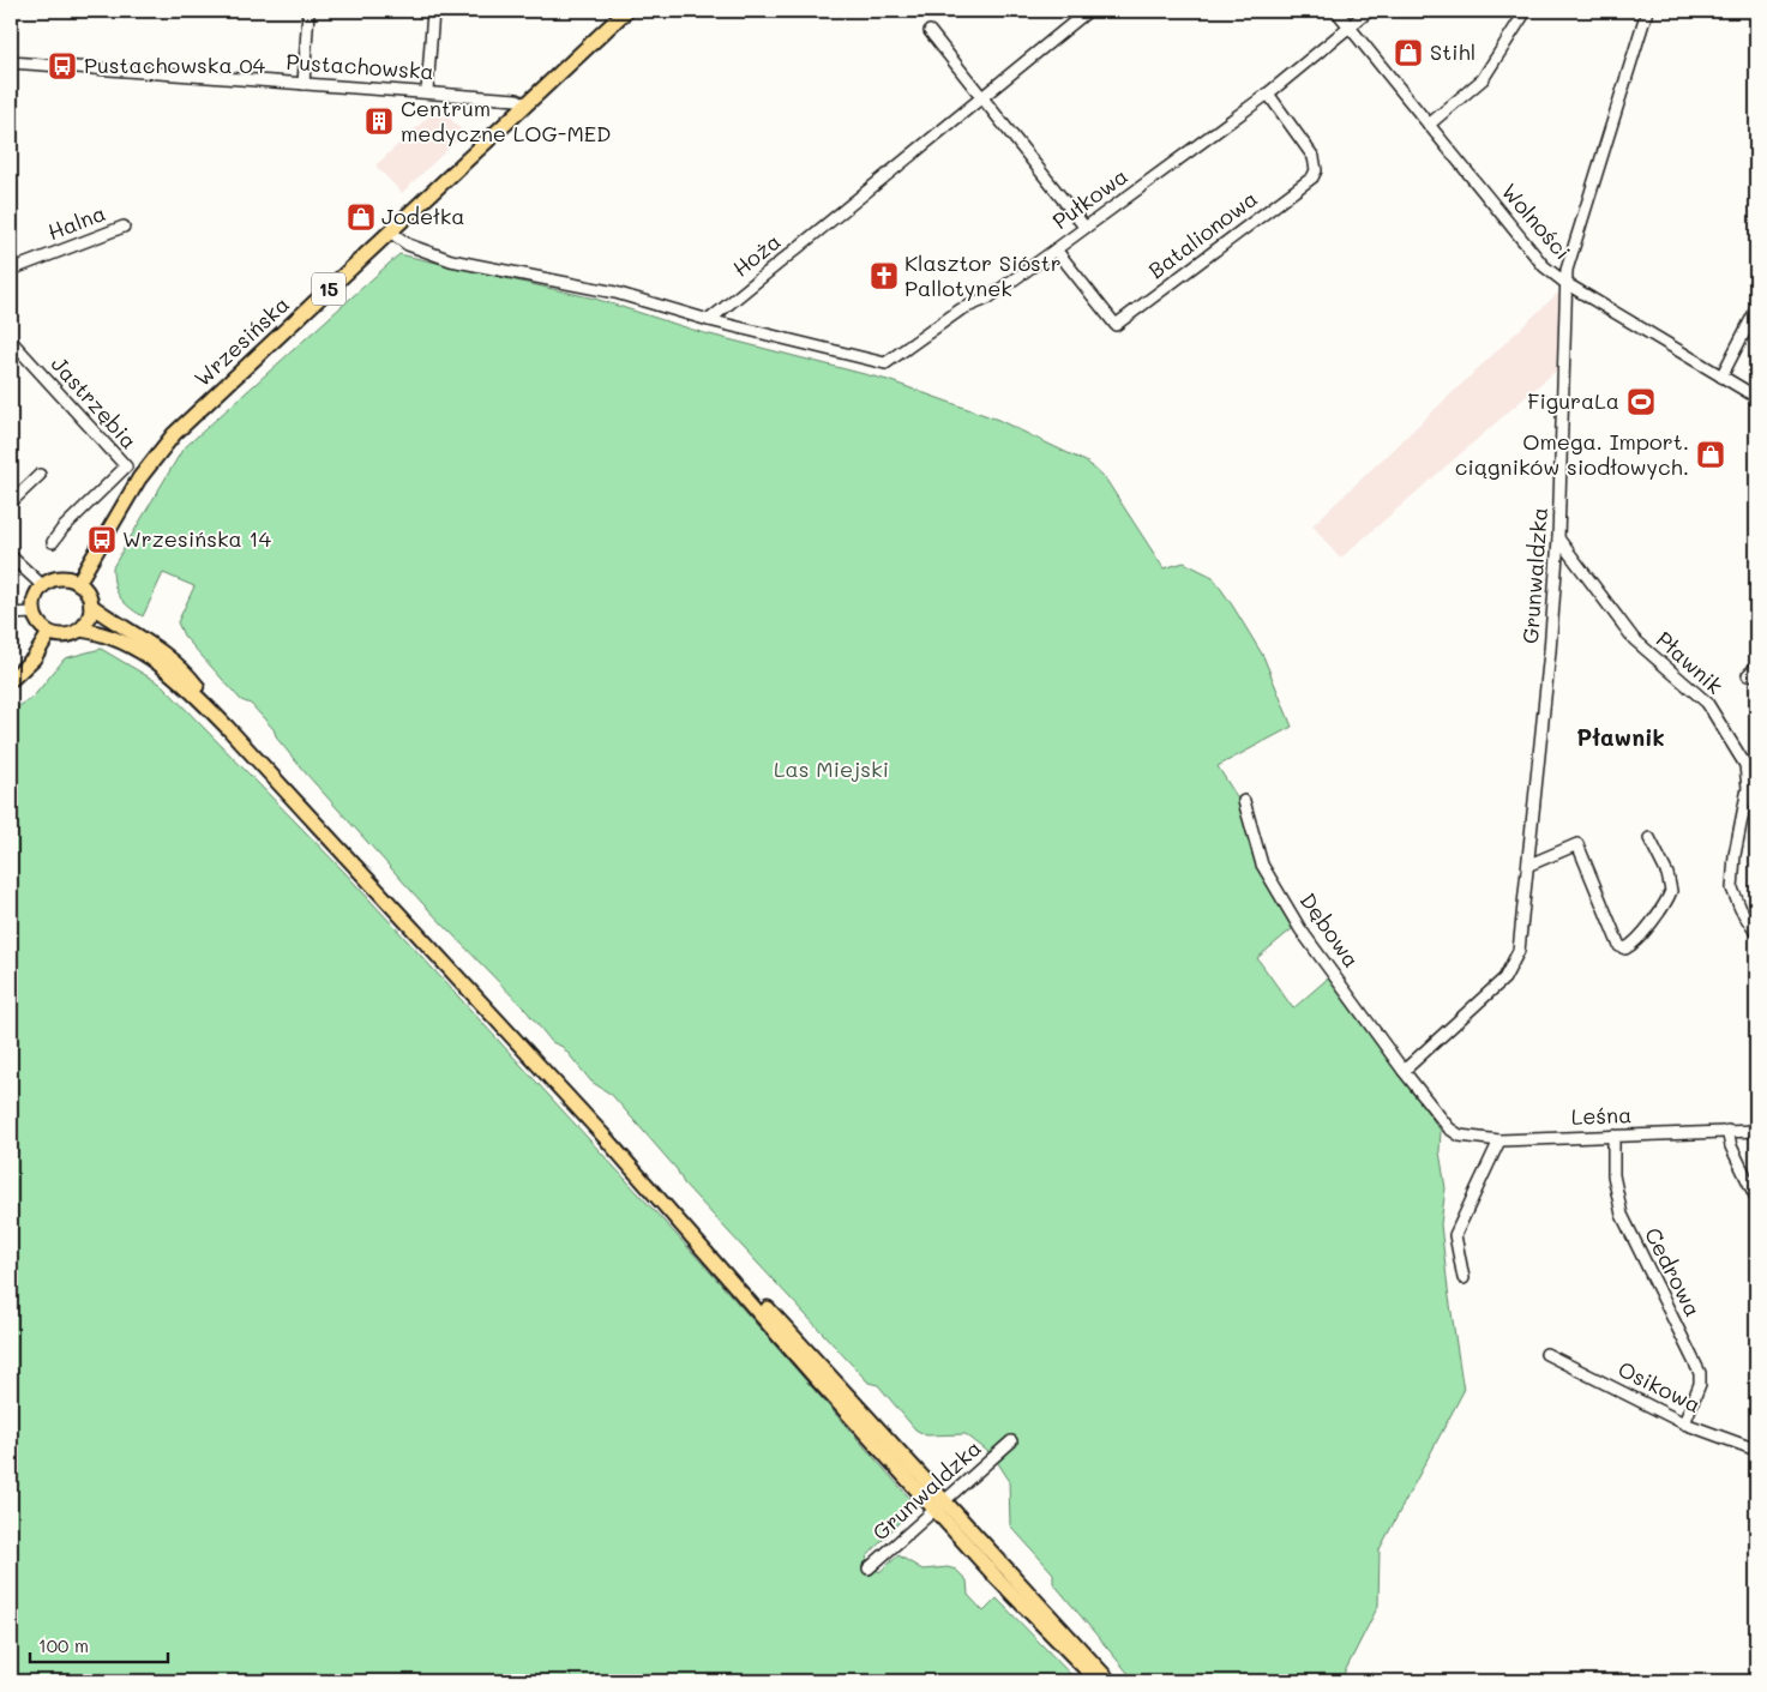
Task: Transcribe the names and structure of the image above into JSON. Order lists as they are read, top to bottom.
{
  "streets": {
    "main road": ["15", "Wrzesińska"],
    "street": [
      "Pustachowska",
      "Pułkowa",
      "Wolności",
      "Halna",
      "Batalionowa",
      "Hoża",
      "Jastrzębia",
      "Grunwaldzka",
      "Pławnik",
      "Dębowa",
      "Leśna",
      "Cedrowa",
      "Osikowa"
    ]
  },
  "crossings": [
    ["Pustachowska", "Wrzesińska"],
    ["Pułkowa", "Wolności"],
    ["Pułkowa", "Batalionowa"],
    ["Pułkowa", "Hoża"],
    ["Wolności", "Grunwaldzka"],
    ["Grunwaldzka", "Pławnik"],
    ["Grunwaldzka", "Dębowa"],
    ["Dębowa", "Leśna"],
    ["Leśna", "Cedrowa"],
    ["Cedrowa", "Osikowa"]
  ],
  "districts": ["Pławnik"],
  "parks": ["Las Miejski"],
  "places": {
    "shop": ["Stihl", "Jodełka", "Omega. Import. ciągników siodłowych."],
    "bus stop": ["Pustachowska 04", "Wrzesińska 14"],
    "building": ["Centrum medyczne LOG-MED"],
    "church": ["Klasztor Sióstr Pallotynek"],
    "sports": ["FiguraLa"]
  },
  "scale_bar": "100 m"
}
